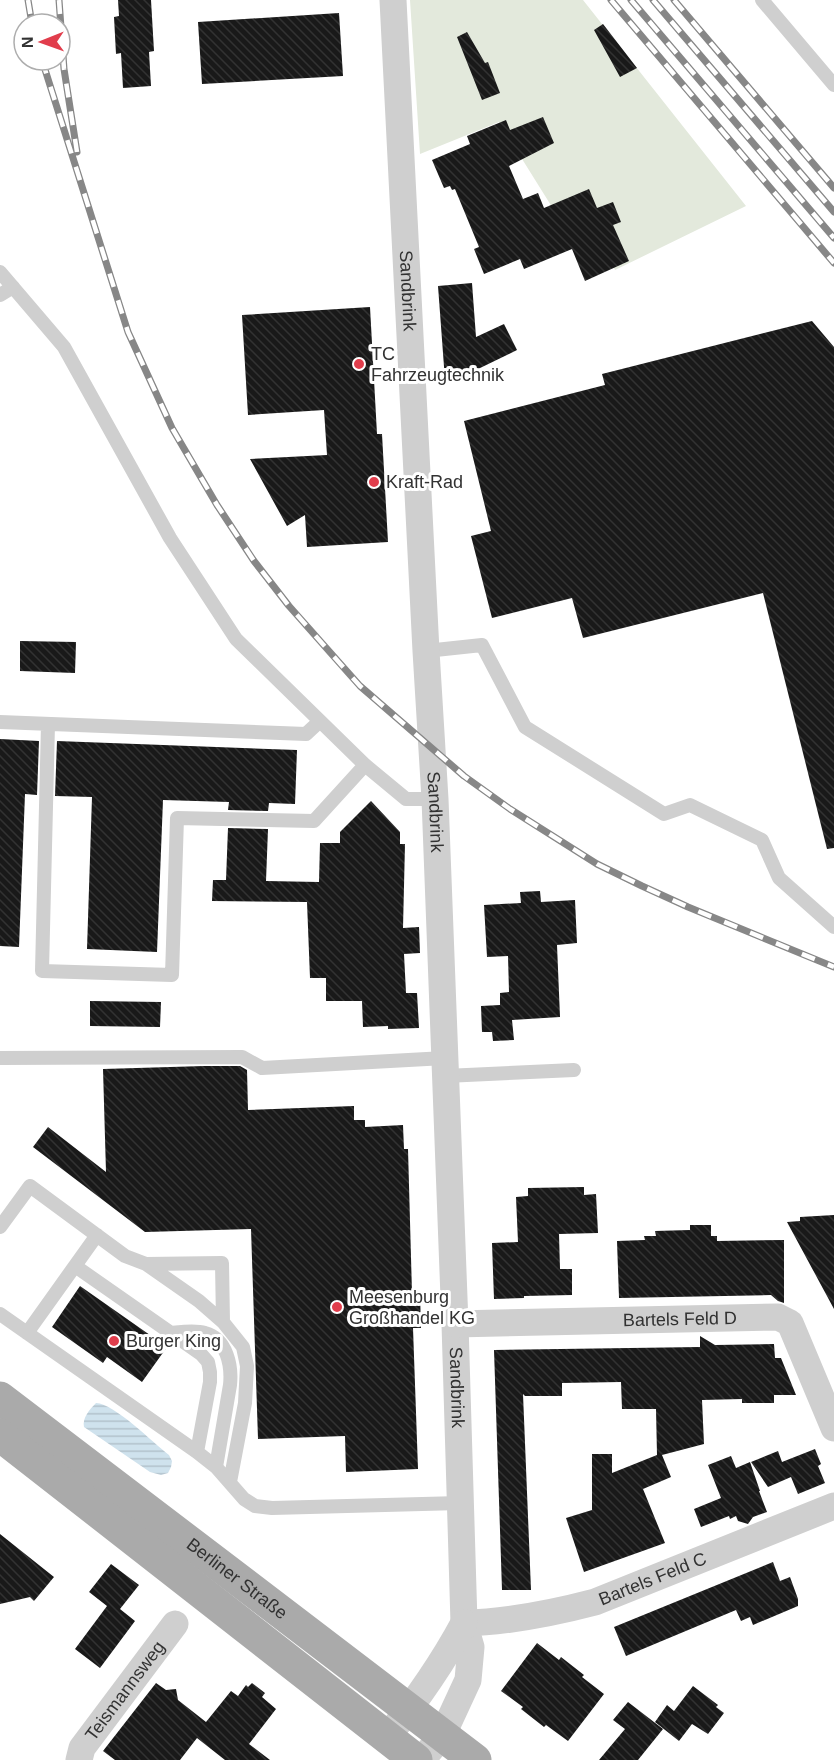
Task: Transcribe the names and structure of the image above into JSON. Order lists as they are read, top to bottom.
{
  "streets": {
    "main road": ["Berliner Straße"],
    "street": [
      "Sandbrink",
      "Bartels Feld D",
      "Bartels Feld C",
      "Teismannsweg"
    ]
  },
  "crossings": [
    ["Sandbrink", "Bartels Feld D"],
    ["Sandbrink", "Berliner Straße"],
    ["Sandbrink", "Bartels Feld C"]
  ],
  "places": [
    "TC Fahrzeugtechnik",
    "Kraft-Rad",
    "Meesenburg Großhandel KG",
    "Burger King"
  ],
  "north": "left"
}
